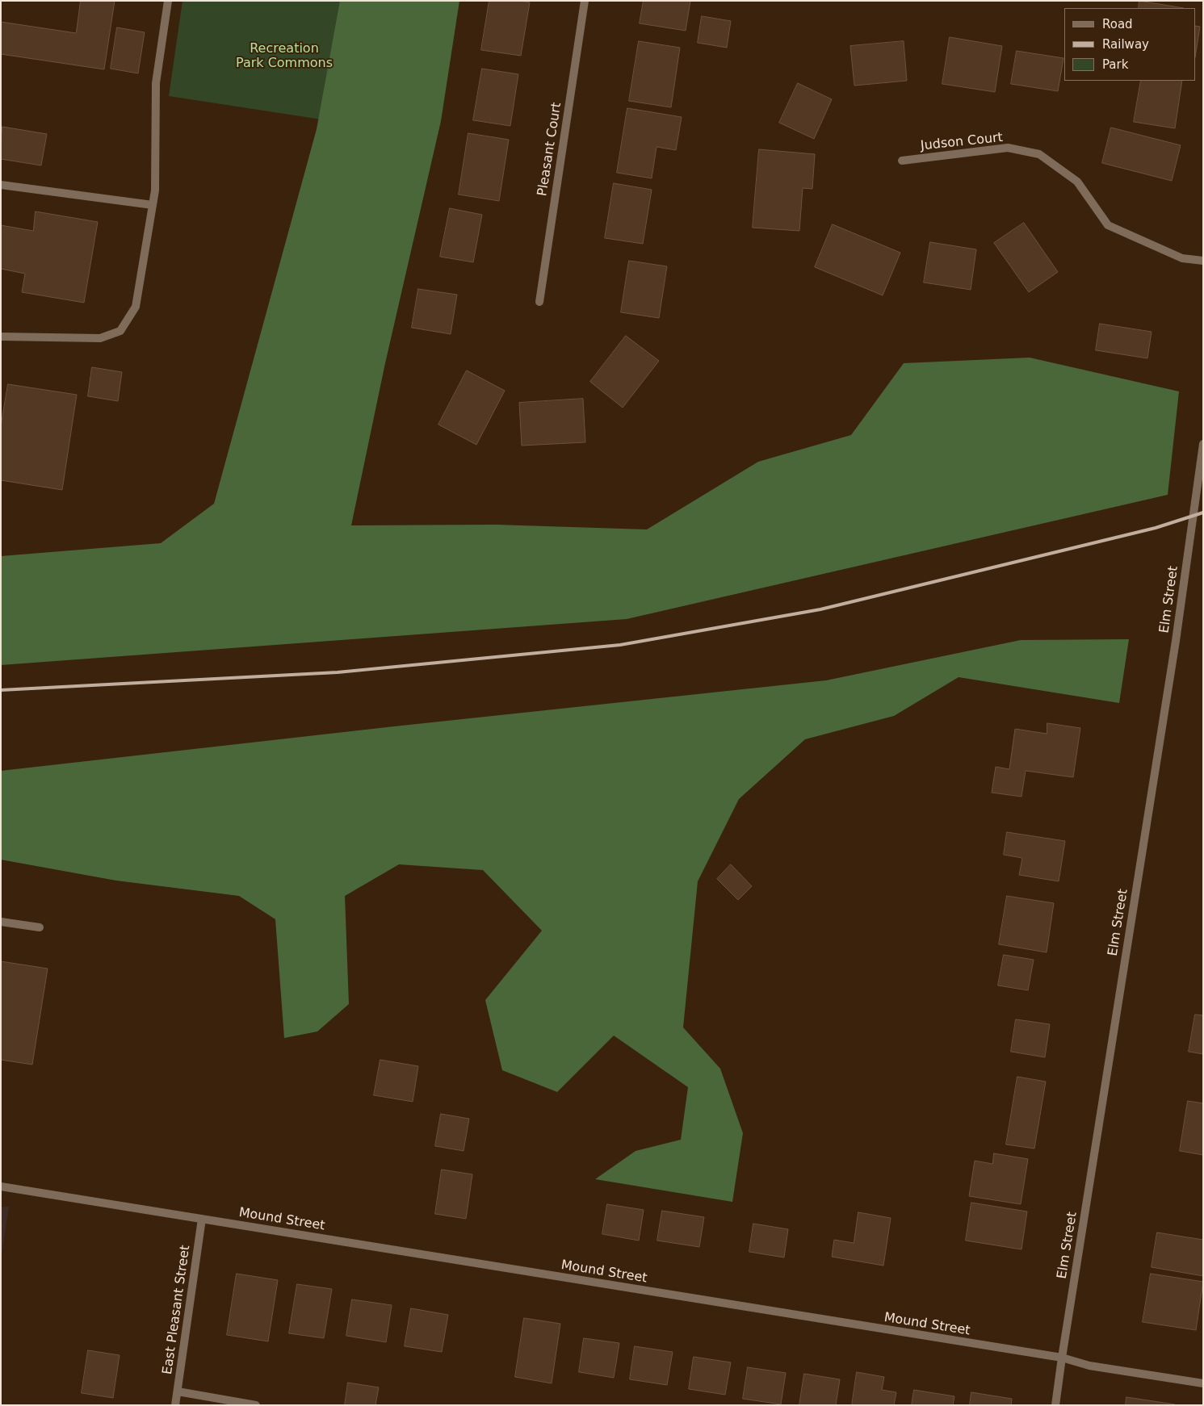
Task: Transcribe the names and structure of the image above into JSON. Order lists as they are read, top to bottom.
{
  "streets": {
    "street": [
      "Judson Court",
      "Pleasant Court",
      "Elm Street",
      "Mound Street",
      "East Pleasant Street"
    ]
  },
  "crossings": [
    ["Elm Street", "Mound Street"],
    ["Mound Street", "East Pleasant Street"]
  ],
  "parks": ["Recreation Park Commons"],
  "legend": ["Road", "Railway", "Park"]
}
